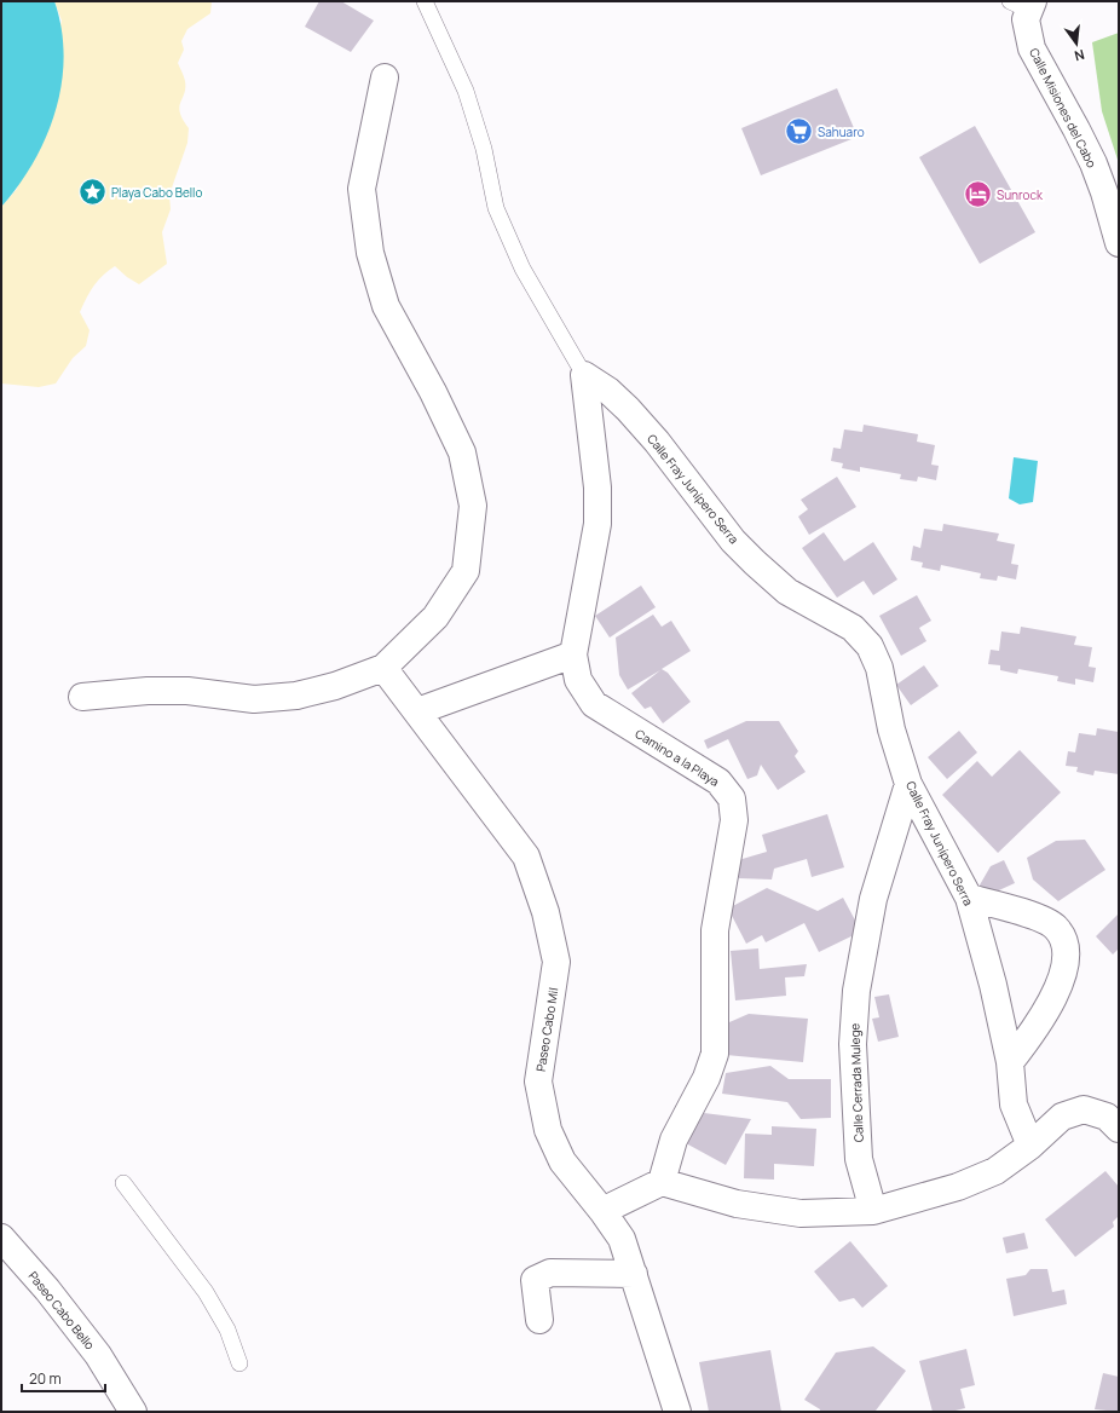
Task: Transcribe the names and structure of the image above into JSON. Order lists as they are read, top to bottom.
{
  "streets": {
    "street": [
      "Calle Misiones del Cabo",
      "Calle Fray Junípero Serra",
      "Camino a la Playa",
      "Paseo Cabo Mil",
      "Calle Cerrada Mulege",
      "Paseo Cabo Bello"
    ]
  },
  "crossings": [
    ["Calle Fray Junípero Serra", "Camino a la Playa"],
    ["Calle Fray Junípero Serra", "Calle Cerrada Mulege"]
  ],
  "places": {
    "supermarket": ["Sahuaro"],
    "place": ["Playa Cabo Bello"],
    "hotel": ["Sunrock"]
  },
  "scale_bar": "20 m",
  "north": "bottom"
}
